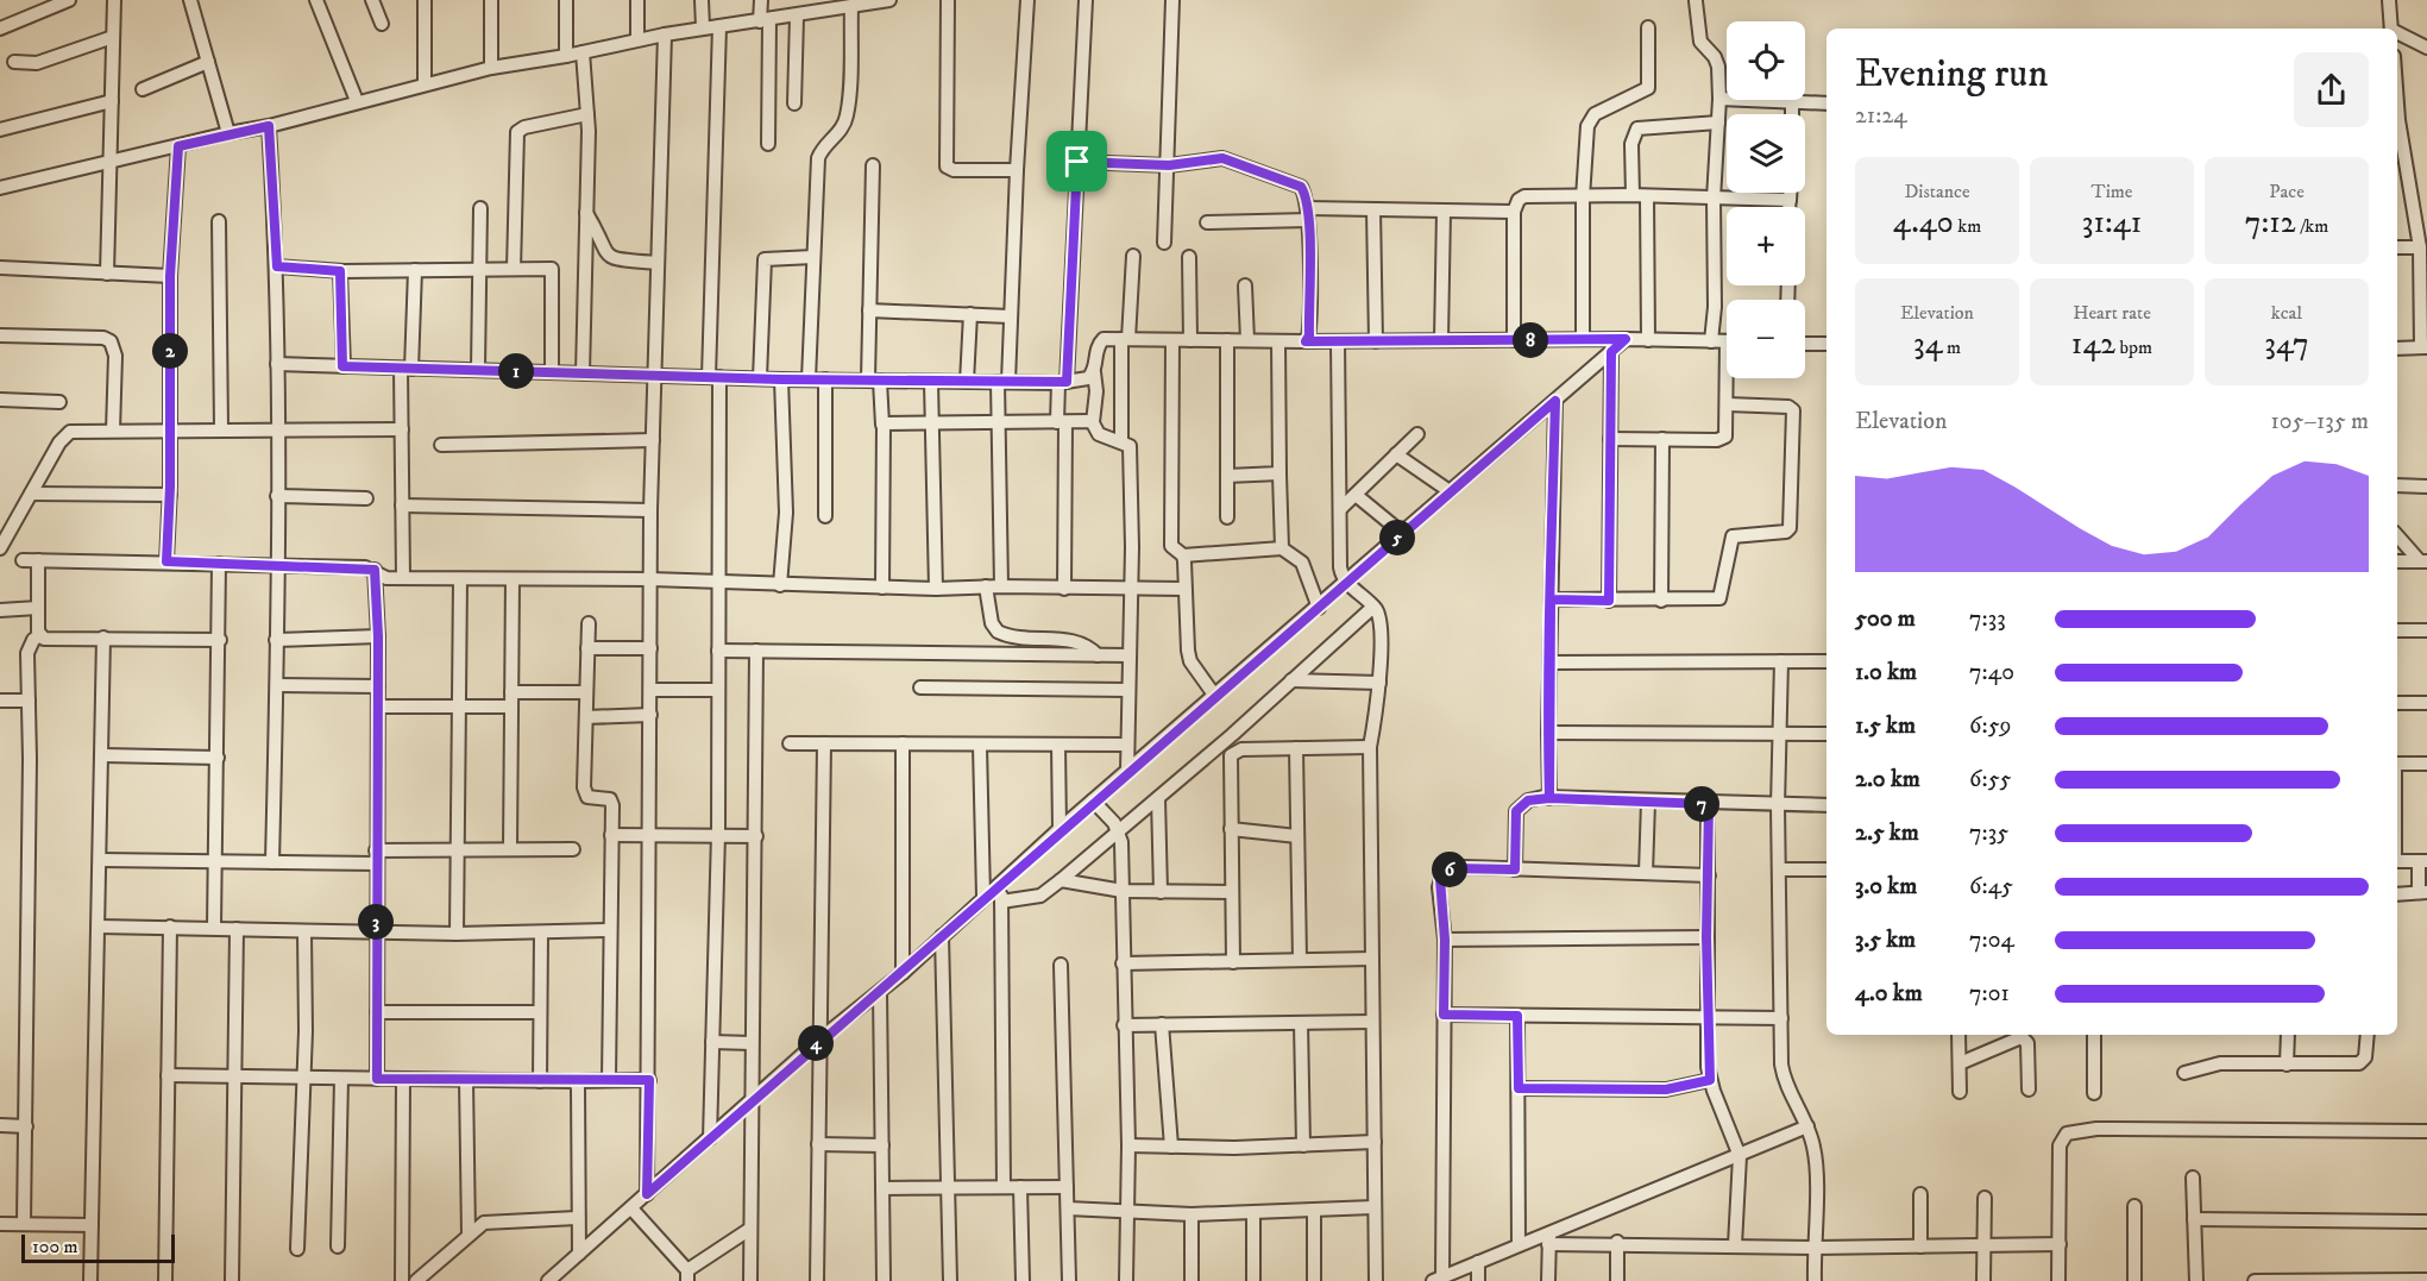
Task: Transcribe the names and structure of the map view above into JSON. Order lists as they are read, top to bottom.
{
  "scale_bar": "100 m",
  "page": {
    "map_buttons": ["+", "−"],
    "heading": ["Evening run", "21:24"],
    "stats": [
      ["Distance", "4.40 km"],
      ["Time", "31:41"],
      ["Pace", "7:12 /km"],
      ["Elevation", "34 m"],
      ["Heart rate", "142 bpm"],
      ["kcal", "347"]
    ],
    "pins": [
      "8",
      "2",
      "1",
      "5",
      "7",
      "6",
      "3",
      "4"
    ],
    "chart": ["Elevation", "105–135 m"],
    "list": [
      {
        "name": "500 m",
        "note": "7:33"
      },
      {
        "name": "1.0 km",
        "note": "7:40"
      },
      {
        "name": "1.5 km",
        "note": "6:59"
      },
      {
        "name": "2.0 km",
        "note": "6:55"
      },
      {
        "name": "2.5 km",
        "note": "7:35"
      },
      {
        "name": "3.0 km",
        "note": "6:45"
      },
      {
        "name": "3.5 km",
        "note": "7:04"
      },
      {
        "name": "4.0 km",
        "note": "7:01"
      }
    ],
    "scale": "100 m"
  }
}
